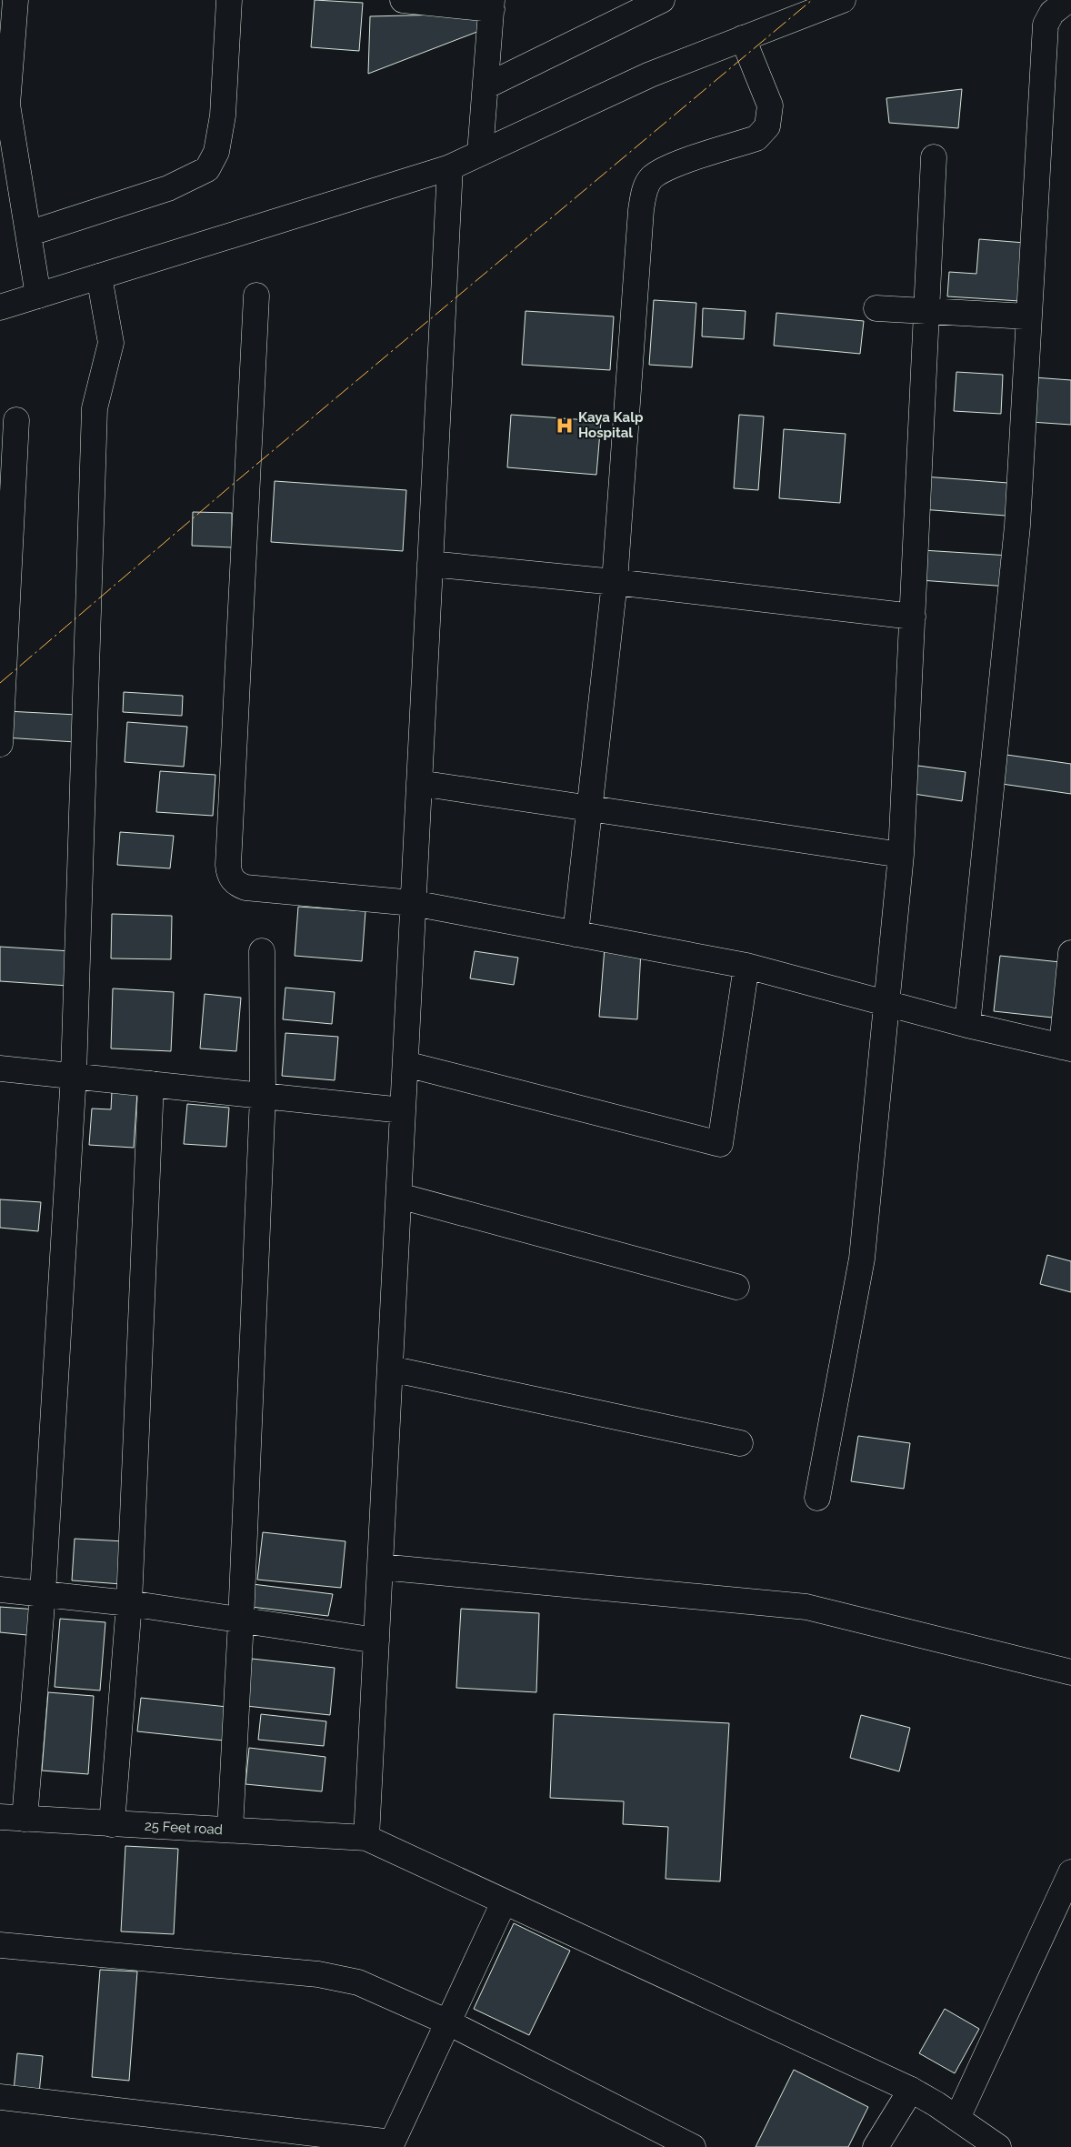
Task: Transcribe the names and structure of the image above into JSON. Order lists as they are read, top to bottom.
{
  "streets": {
    "street": ["25 Feet road"]
  },
  "places": {
    "hospital": ["Kaya Kalp Hospital"]
  }
}
